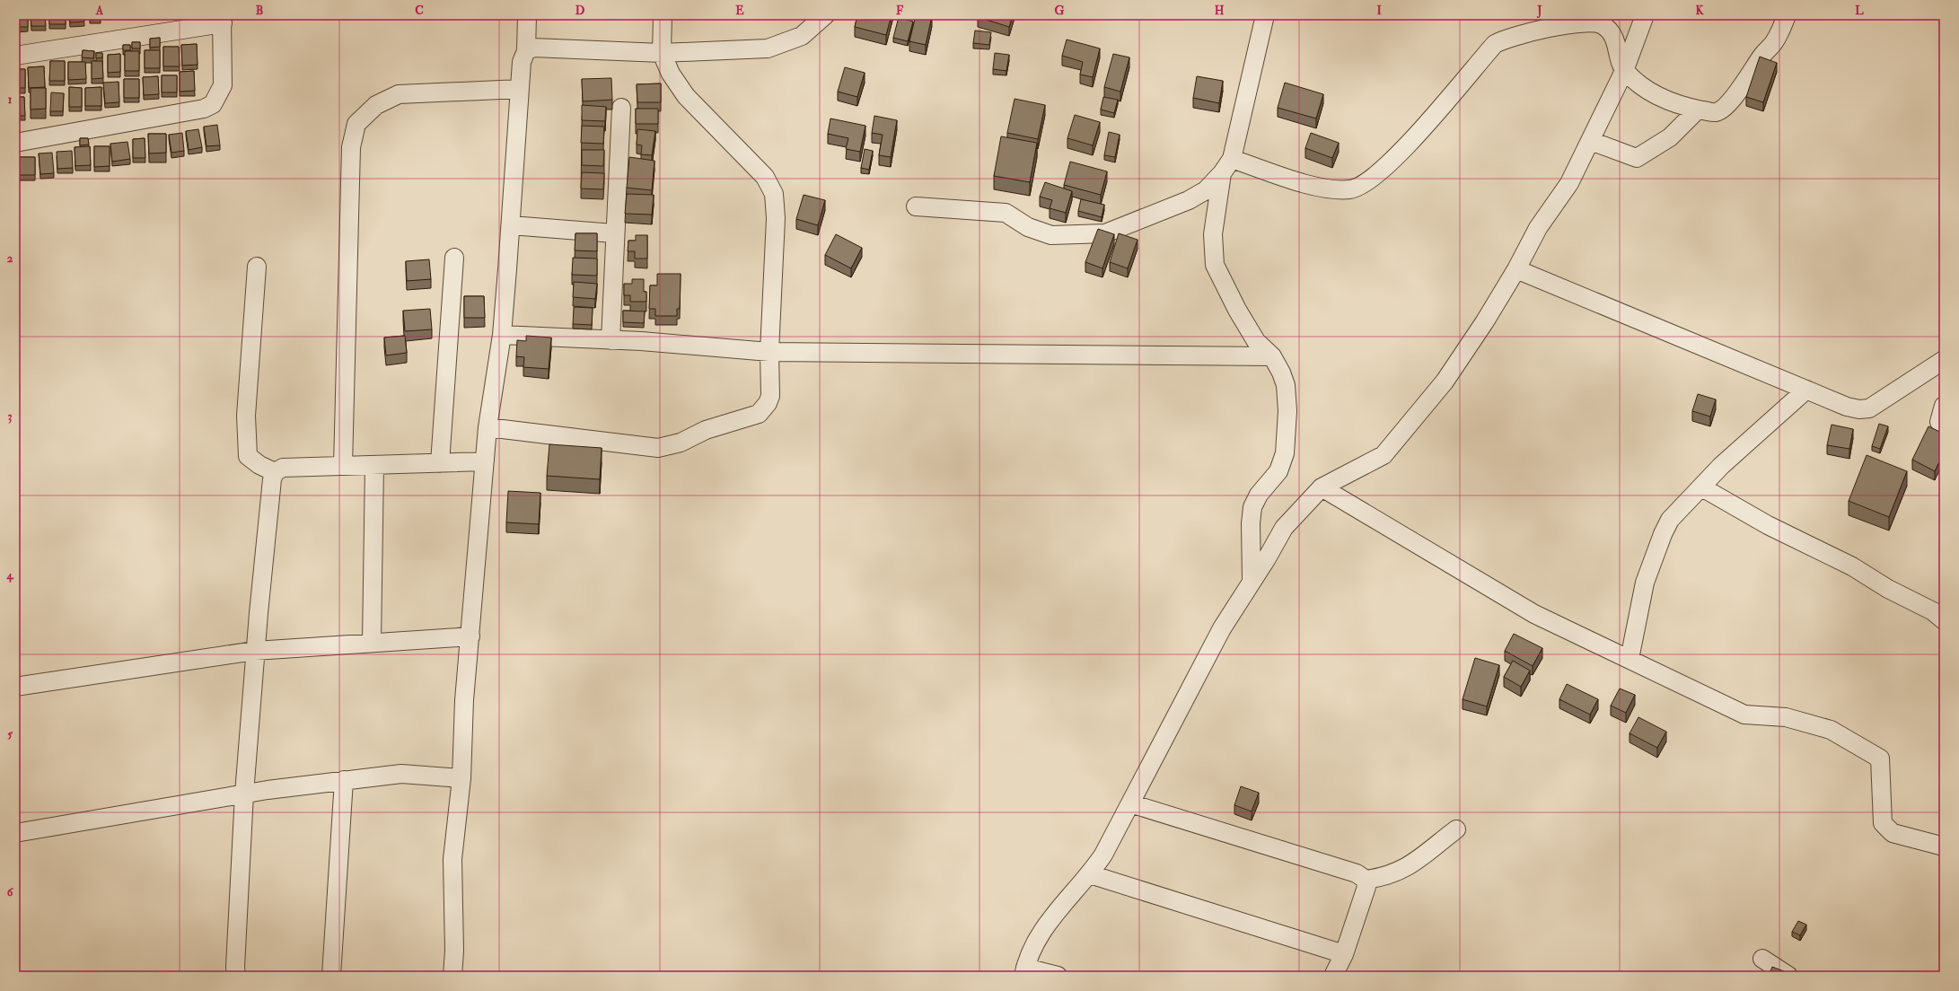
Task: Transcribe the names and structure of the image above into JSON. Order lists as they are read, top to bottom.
{
  "grid": {
    "columns": [
      "A",
      "B",
      "C",
      "D",
      "E",
      "F",
      "G",
      "H",
      "I",
      "J",
      "K",
      "L"
    ],
    "rows": [
      "1",
      "2",
      "3",
      "4",
      "5",
      "6"
    ]
  }
}
